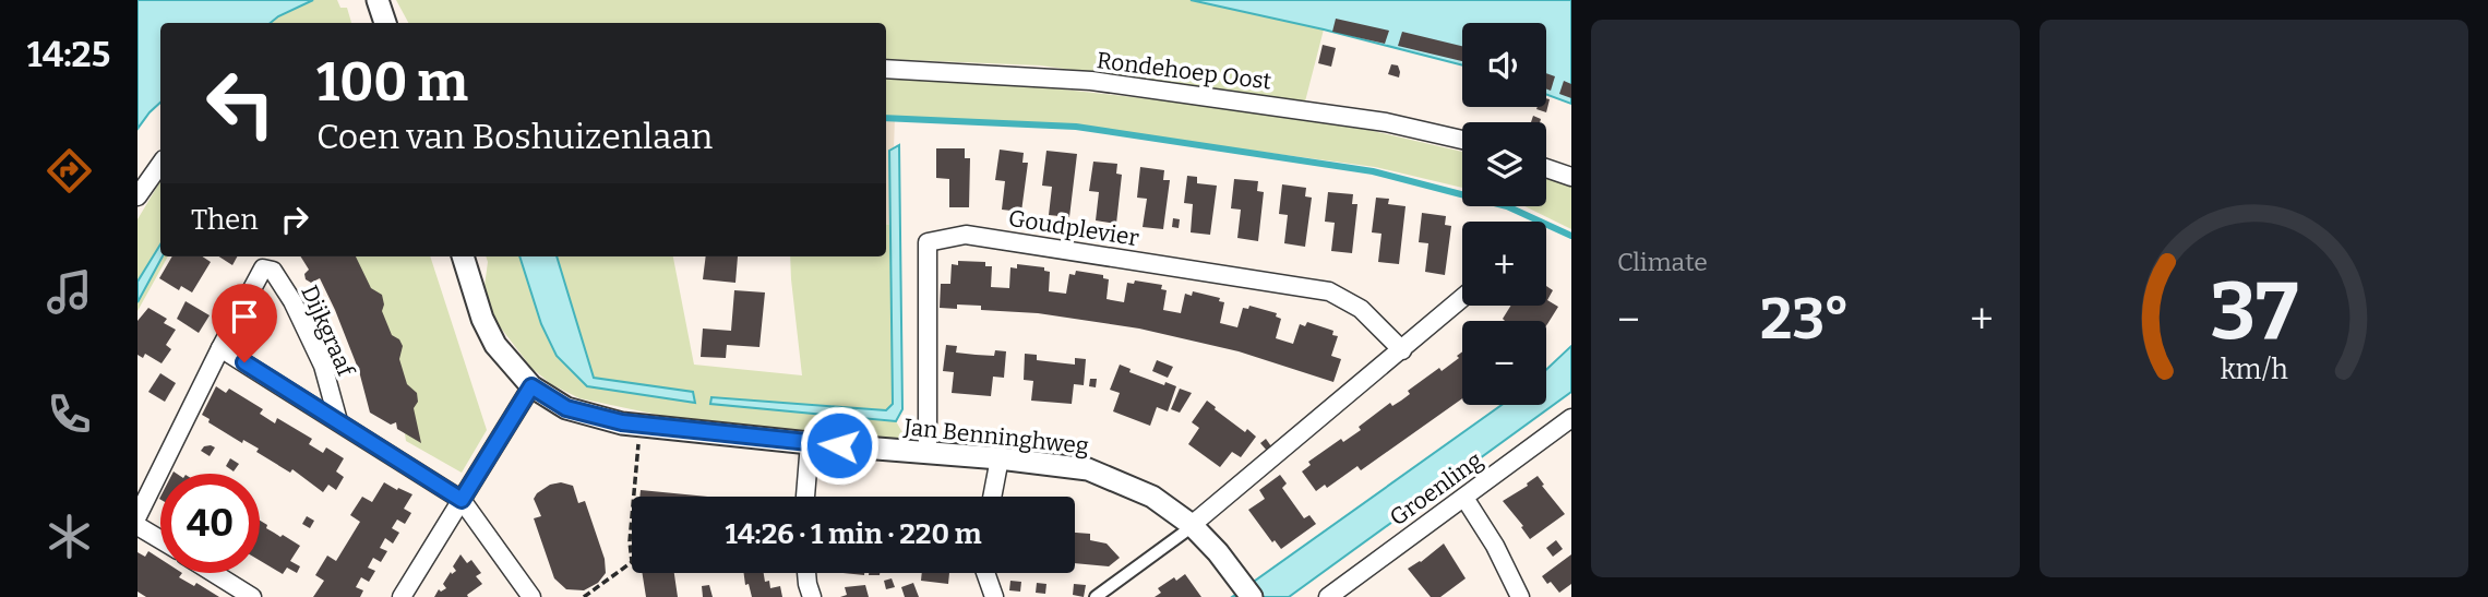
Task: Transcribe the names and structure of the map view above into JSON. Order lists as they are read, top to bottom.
{
  "streets": {
    "street": [
      "Rondehoep Oost",
      "Goudplevier",
      "Dijkgraaf",
      "Jan Benninghweg",
      "Groenling"
    ]
  },
  "crossings": [
    ["Goudplevier", "Jan Benninghweg"]
  ],
  "page": {
    "tabs": "14:25",
    "tile": "Climate",
    "map_buttons": ["+", "−"],
    "turn": ["100 m", "Coen van Boshuizenlaan"],
    "then": "Then",
    "heat": ["−", "23°", "+"],
    "limit": "40",
    "trip": "14:26 · 1 min · 220 m",
    "gauge": ["37", "km/h"]
  }
}
